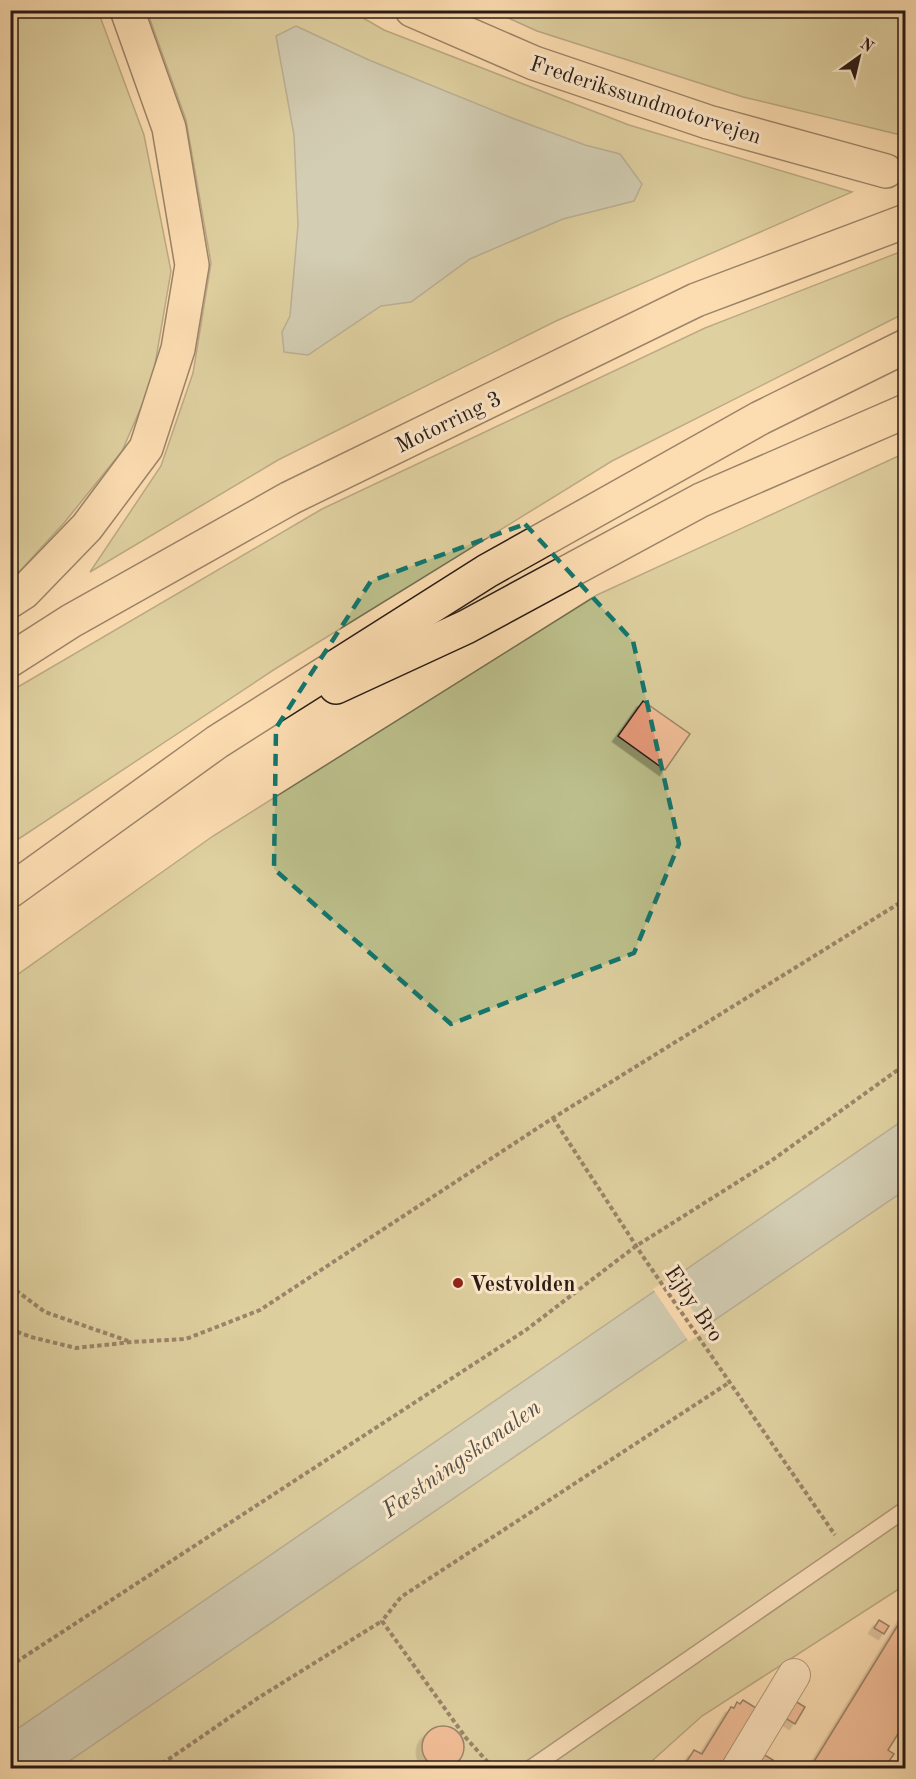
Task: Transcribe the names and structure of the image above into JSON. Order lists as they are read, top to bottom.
{
  "streets": {
    "highway": ["Frederikssundmotorvejen", "Motorring 3"],
    "path": ["Ejby Bro"]
  },
  "water": ["Fæstningskanalen"],
  "places": ["Vestvolden"],
  "north": "top right"
}
